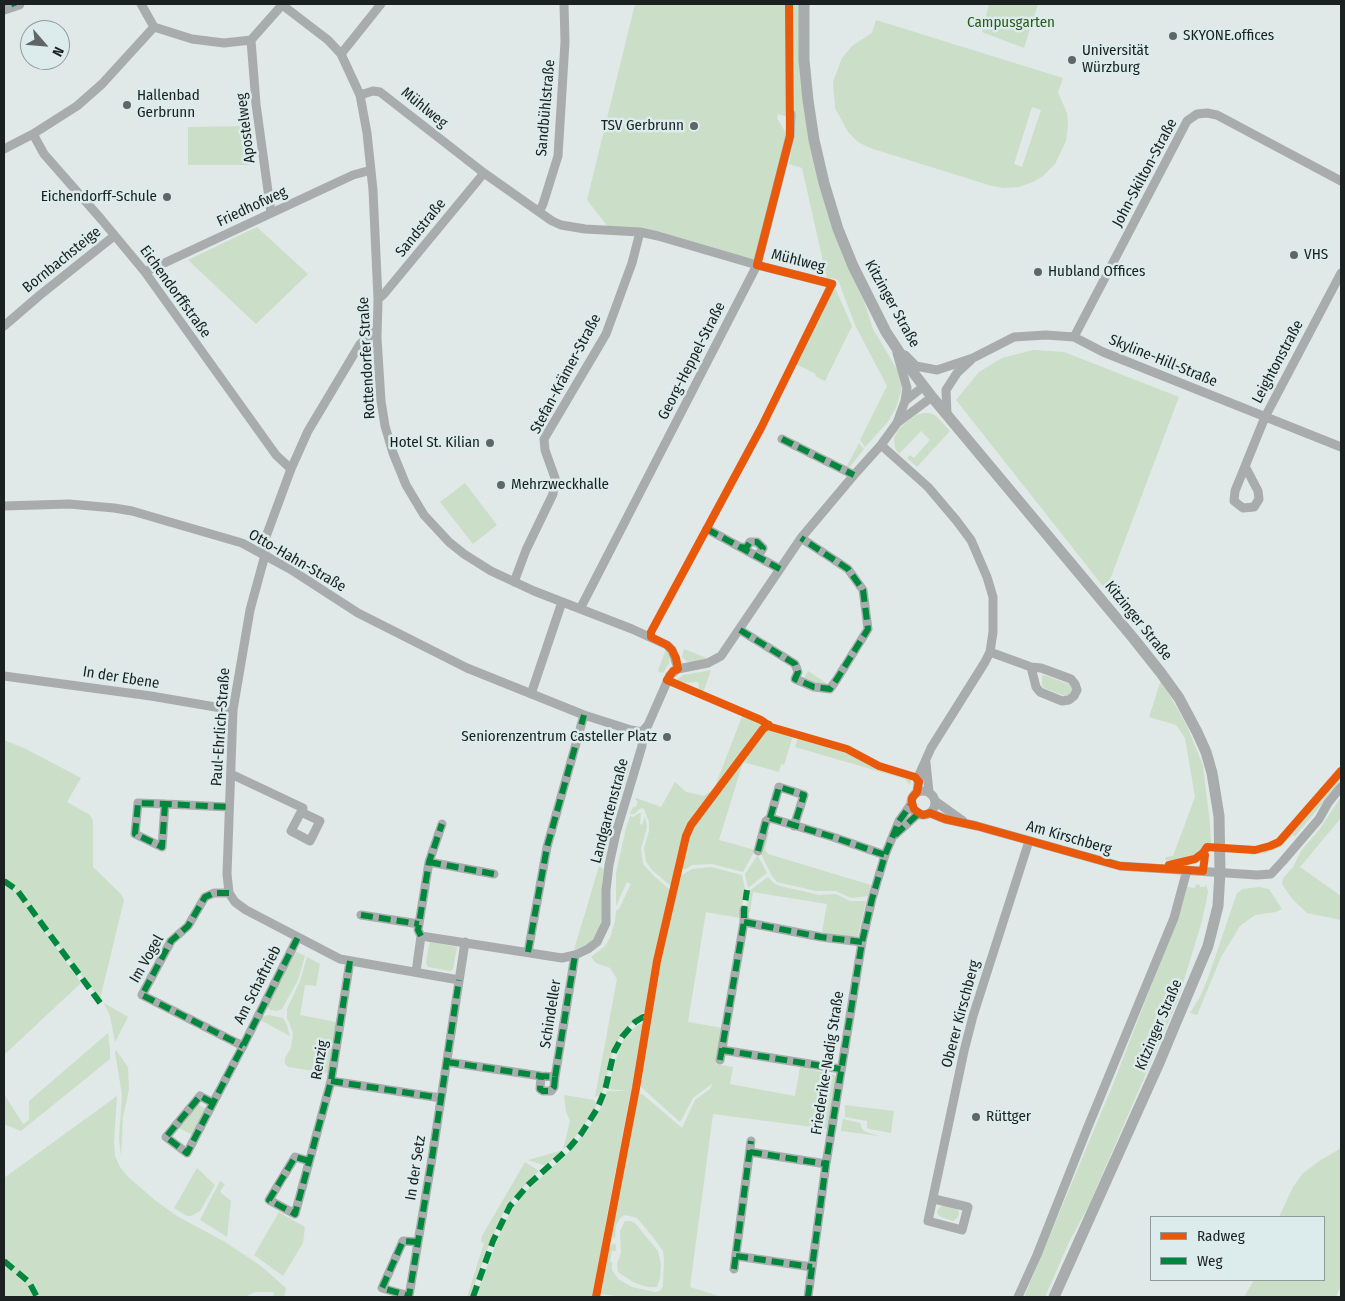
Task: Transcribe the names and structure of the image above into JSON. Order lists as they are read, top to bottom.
{
  "streets": {
    "street": [
      "Mühlweg",
      "Sandbühlstraße",
      "Apostelweg",
      "John-Skilton-Straße",
      "Friedhofweg",
      "Sandstraße",
      "Bornbachsteige",
      "Eichendorffstraße",
      "Kitzinger Straße",
      "Rottendorfer Straße",
      "Georg-Heppel-Straße",
      "Skyline-Hill-Straße",
      "Leightonstraße",
      "Stefan-Krämer-Straße",
      "Otto-Hahn-Straße",
      "In der Ebene",
      "Paul-Ehrlich-Straße",
      "Landgartenstraße",
      "Am Kirschberg",
      "Im Vogel",
      "Am Schaftrieb",
      "Schindeller",
      "Oberer Kirschberg",
      "Renzig",
      "Friederike-Nadig Straße",
      "In der Setz"
    ]
  },
  "crossings": [
    ["Mühlweg", "Sandbühlstraße"],
    ["Mühlweg", "Sandstraße"],
    ["Mühlweg", "Rottendorfer Straße"],
    ["Mühlweg", "Georg-Heppel-Straße"],
    ["Mühlweg", "Stefan-Krämer-Straße"],
    ["Apostelweg", "Friedhofweg"],
    ["John-Skilton-Straße", "Skyline-Hill-Straße"],
    ["Friedhofweg", "Eichendorffstraße"],
    ["Friedhofweg", "Rottendorfer Straße"],
    ["Sandstraße", "Rottendorfer Straße"],
    ["Bornbachsteige", "Eichendorffstraße"],
    ["Eichendorffstraße", "Paul-Ehrlich-Straße"],
    ["Kitzinger Straße", "Skyline-Hill-Straße"],
    ["Kitzinger Straße", "Am Kirschberg"],
    ["Rottendorfer Straße", "Georg-Heppel-Straße"],
    ["Rottendorfer Straße", "Stefan-Krämer-Straße"],
    ["Rottendorfer Straße", "Paul-Ehrlich-Straße"],
    ["Skyline-Hill-Straße", "Leightonstraße"],
    ["Otto-Hahn-Straße", "Paul-Ehrlich-Straße"],
    ["Otto-Hahn-Straße", "Landgartenstraße"],
    ["In der Ebene", "Paul-Ehrlich-Straße"],
    ["Paul-Ehrlich-Straße", "Im Vogel"],
    ["Landgartenstraße", "Schindeller"],
    ["Am Kirschberg", "Oberer Kirschberg"],
    ["Am Kirschberg", "Friederike-Nadig Straße"],
    ["Im Vogel", "Am Schaftrieb"]
  ],
  "parks": ["Campusgarten"],
  "places": [
    "SKYONE.offices",
    "Universität Würzburg",
    "Hallenbad Gerbrunn",
    "TSV Gerbrunn",
    "Eichendorff-Schule",
    "VHS",
    "Hubland Offices",
    "Hotel St. Kilian",
    "Mehrzweckhalle",
    "Seniorenzentrum Casteller Platz",
    "Rüttger"
  ],
  "legend": ["Radweg", "Weg"],
  "north": "bottom right"
}
